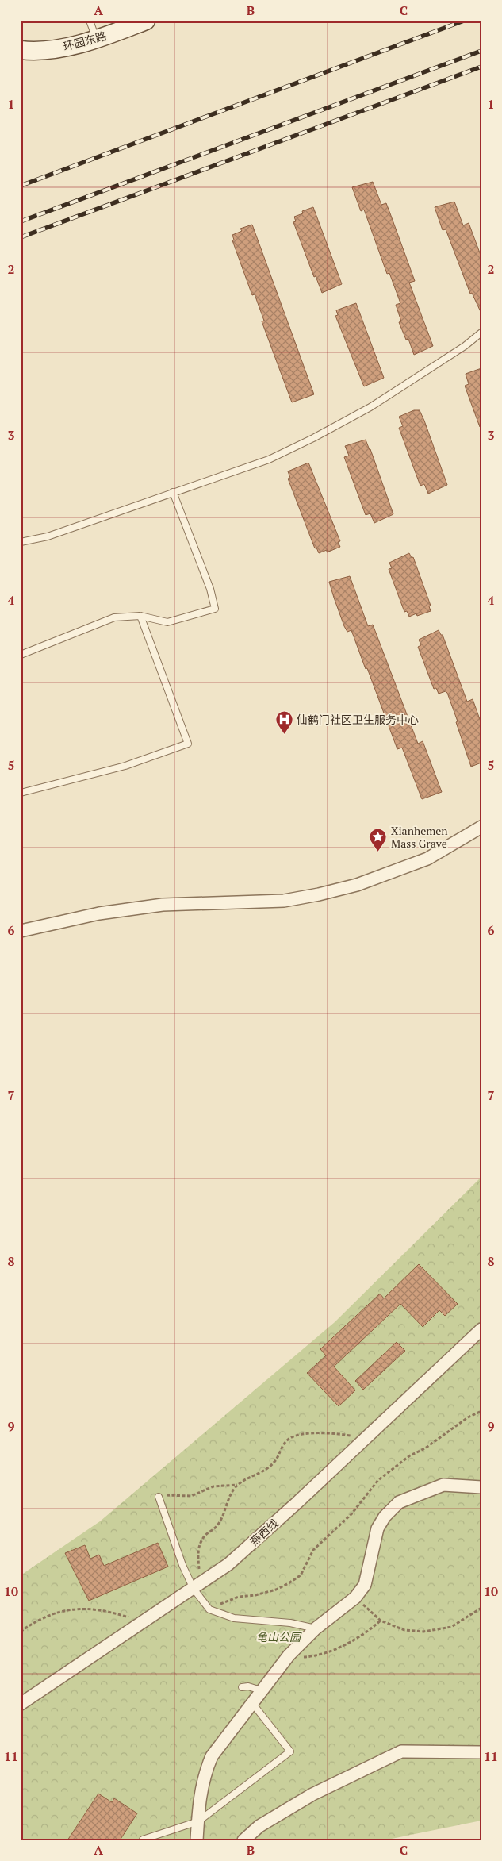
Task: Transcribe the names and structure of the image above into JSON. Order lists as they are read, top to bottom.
{
  "streets": {
    "street": ["环园东路", "燕西线"]
  },
  "parks": ["龟山公园"],
  "places": {
    "hospital": ["仙鹤门社区卫生服务中心"],
    "place": ["Xianhemen Mass Grave"]
  },
  "grid": {
    "columns": ["A", "B", "C"],
    "rows": [
      "1",
      "2",
      "3",
      "4",
      "5",
      "6",
      "7",
      "8",
      "9",
      "10",
      "11"
    ]
  }
}
